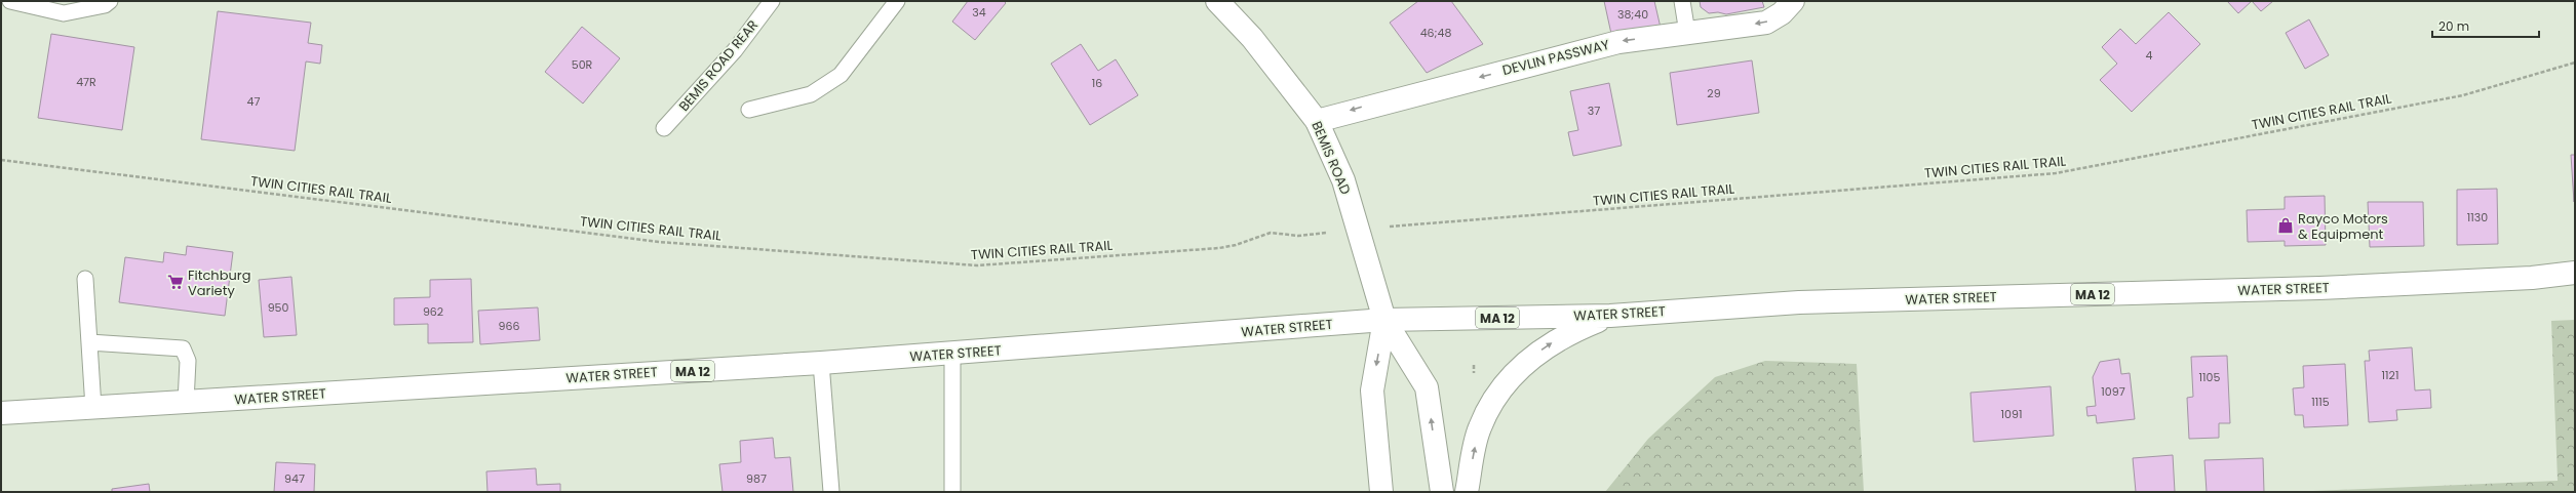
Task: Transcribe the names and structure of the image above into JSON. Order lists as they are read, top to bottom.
{
  "streets": {
    "main road": [
      "DEVLIN PASSWAY",
      "BEMIS ROAD",
      "WATER STREET",
      "MA 12"
    ],
    "lane": ["BEMIS ROAD REAR"],
    "path": ["TWIN CITIES RAIL TRAIL"]
  },
  "crossings": [
    ["DEVLIN PASSWAY", "BEMIS ROAD"],
    ["BEMIS ROAD", "WATER STREET"]
  ],
  "one_way": ["DEVLIN PASSWAY"],
  "places": {
    "shop": ["Rayco Motors & Equipment"],
    "supermarket": ["Fitchburg Variety"]
  },
  "house_numbers": [
    "34",
    "38;40",
    "46;48",
    "4",
    "50R",
    "47R",
    "16",
    "29",
    "47",
    "37",
    "1130",
    "950",
    "962",
    "966",
    "1121",
    "1105",
    "1097",
    "1115",
    "1091",
    "947",
    "987"
  ],
  "scale_bar": "20 m"
}
